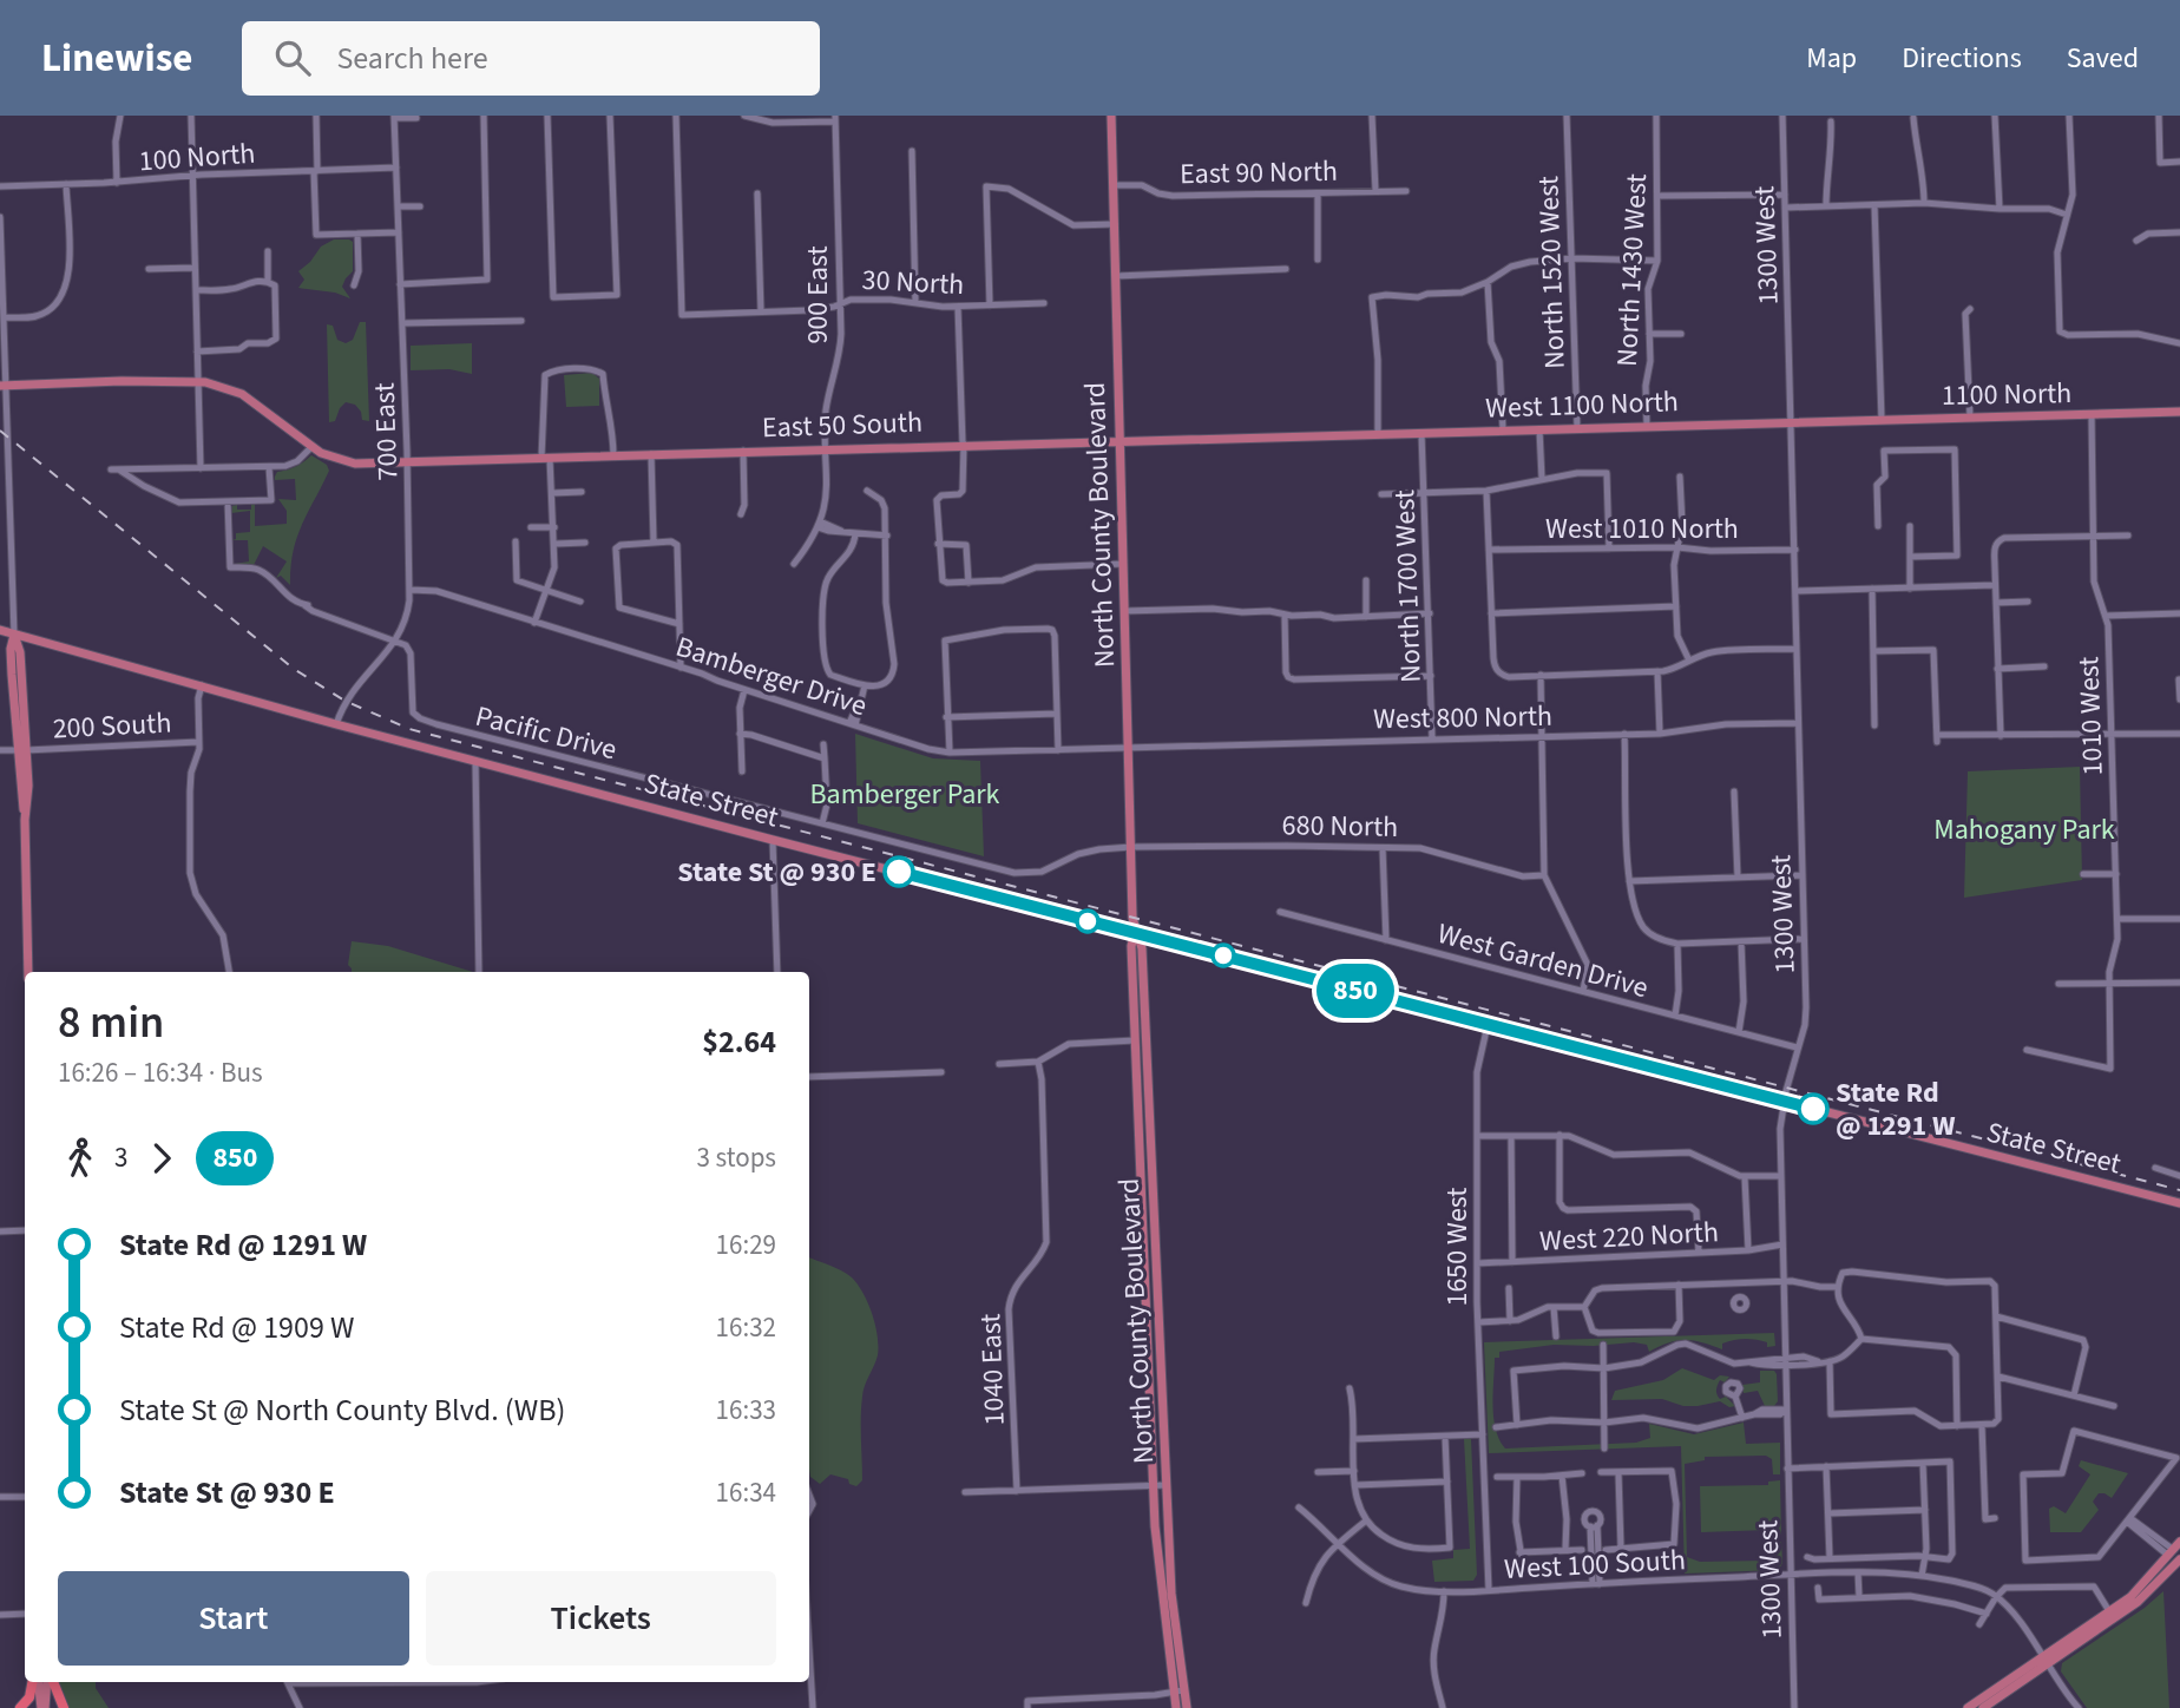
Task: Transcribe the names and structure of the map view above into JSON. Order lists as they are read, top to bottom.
{
  "streets": {
    "main road": [
      "1100 North",
      "West 1100 North",
      "East 50 South",
      "North County Boulevard",
      "State Street"
    ],
    "street": [
      "100 North",
      "East 90 North",
      "1300 West",
      "North 1430 West",
      "North 1520 West",
      "30 North",
      "900 East",
      "700 East",
      "West 1010 North",
      "North 1700 West",
      "Bamberger Drive",
      "1010 West",
      "West 800 North",
      "200 South",
      "Pacific Drive",
      "680 North",
      "West Garden Drive",
      "West 220 North",
      "1650 West",
      "1040 East",
      "West 100 South"
    ]
  },
  "crossings": [
    ["100 North", "700 East"],
    ["East 90 North", "North County Boulevard"],
    ["1300 West", "West 1100 North"],
    ["1300 West", "West 1010 North"],
    ["1300 West", "West 800 North"],
    ["1300 West", "State Street"],
    ["1300 West", "West Garden Drive"],
    ["1300 West", "West 220 North"],
    ["1300 West", "West 100 South"],
    ["North 1430 West", "West 1100 North"],
    ["North 1520 West", "West 1100 North"],
    ["30 North", "900 East"],
    ["900 East", "East 50 South"],
    ["1100 North", "West 1100 North"],
    ["1100 North", "1010 West"],
    ["West 1100 North", "East 50 South"],
    ["West 1100 North", "North 1700 West"],
    ["East 50 South", "700 East"],
    ["East 50 South", "North County Boulevard"],
    ["700 East", "Bamberger Drive"],
    ["700 East", "Pacific Drive"],
    ["700 East", "State Street"],
    ["North County Boulevard", "Bamberger Drive"],
    ["North County Boulevard", "West 800 North"],
    ["North County Boulevard", "Pacific Drive"],
    ["North County Boulevard", "State Street"],
    ["North County Boulevard", "680 North"],
    ["North 1700 West", "West 800 North"],
    ["Bamberger Drive", "West 800 North"],
    ["Pacific Drive", "680 North"],
    ["State Street", "1650 West"],
    ["West 220 North", "1650 West"],
    ["1650 West", "West 100 South"]
  ],
  "parks": ["Bamberger Park", "Mahogany Park"],
  "places": ["State St @ 930 E", "State Rd @ 1291 W"],
  "lines": ["bus line 850"],
  "page": {
    "header": "Linewise",
    "search": "Search here",
    "nav": ["Map", "Directions", "Saved"],
    "on_map": "850",
    "heading": ["8 min", "16:26 – 16:34 · Bus", "$2.64"],
    "legs": ["3", "850", "3 stops"],
    "list": [
      {
        "name": "State Rd @ 1291 W",
        "value": "16:29"
      },
      {
        "name": "State Rd @ 1909 W",
        "value": "16:32"
      },
      {
        "name": "State St @ North County Blvd. (WB)",
        "value": "16:33"
      },
      {
        "name": "State St @ 930 E",
        "value": "16:34"
      }
    ],
    "buttons": ["Start", "Tickets"]
  }
}
